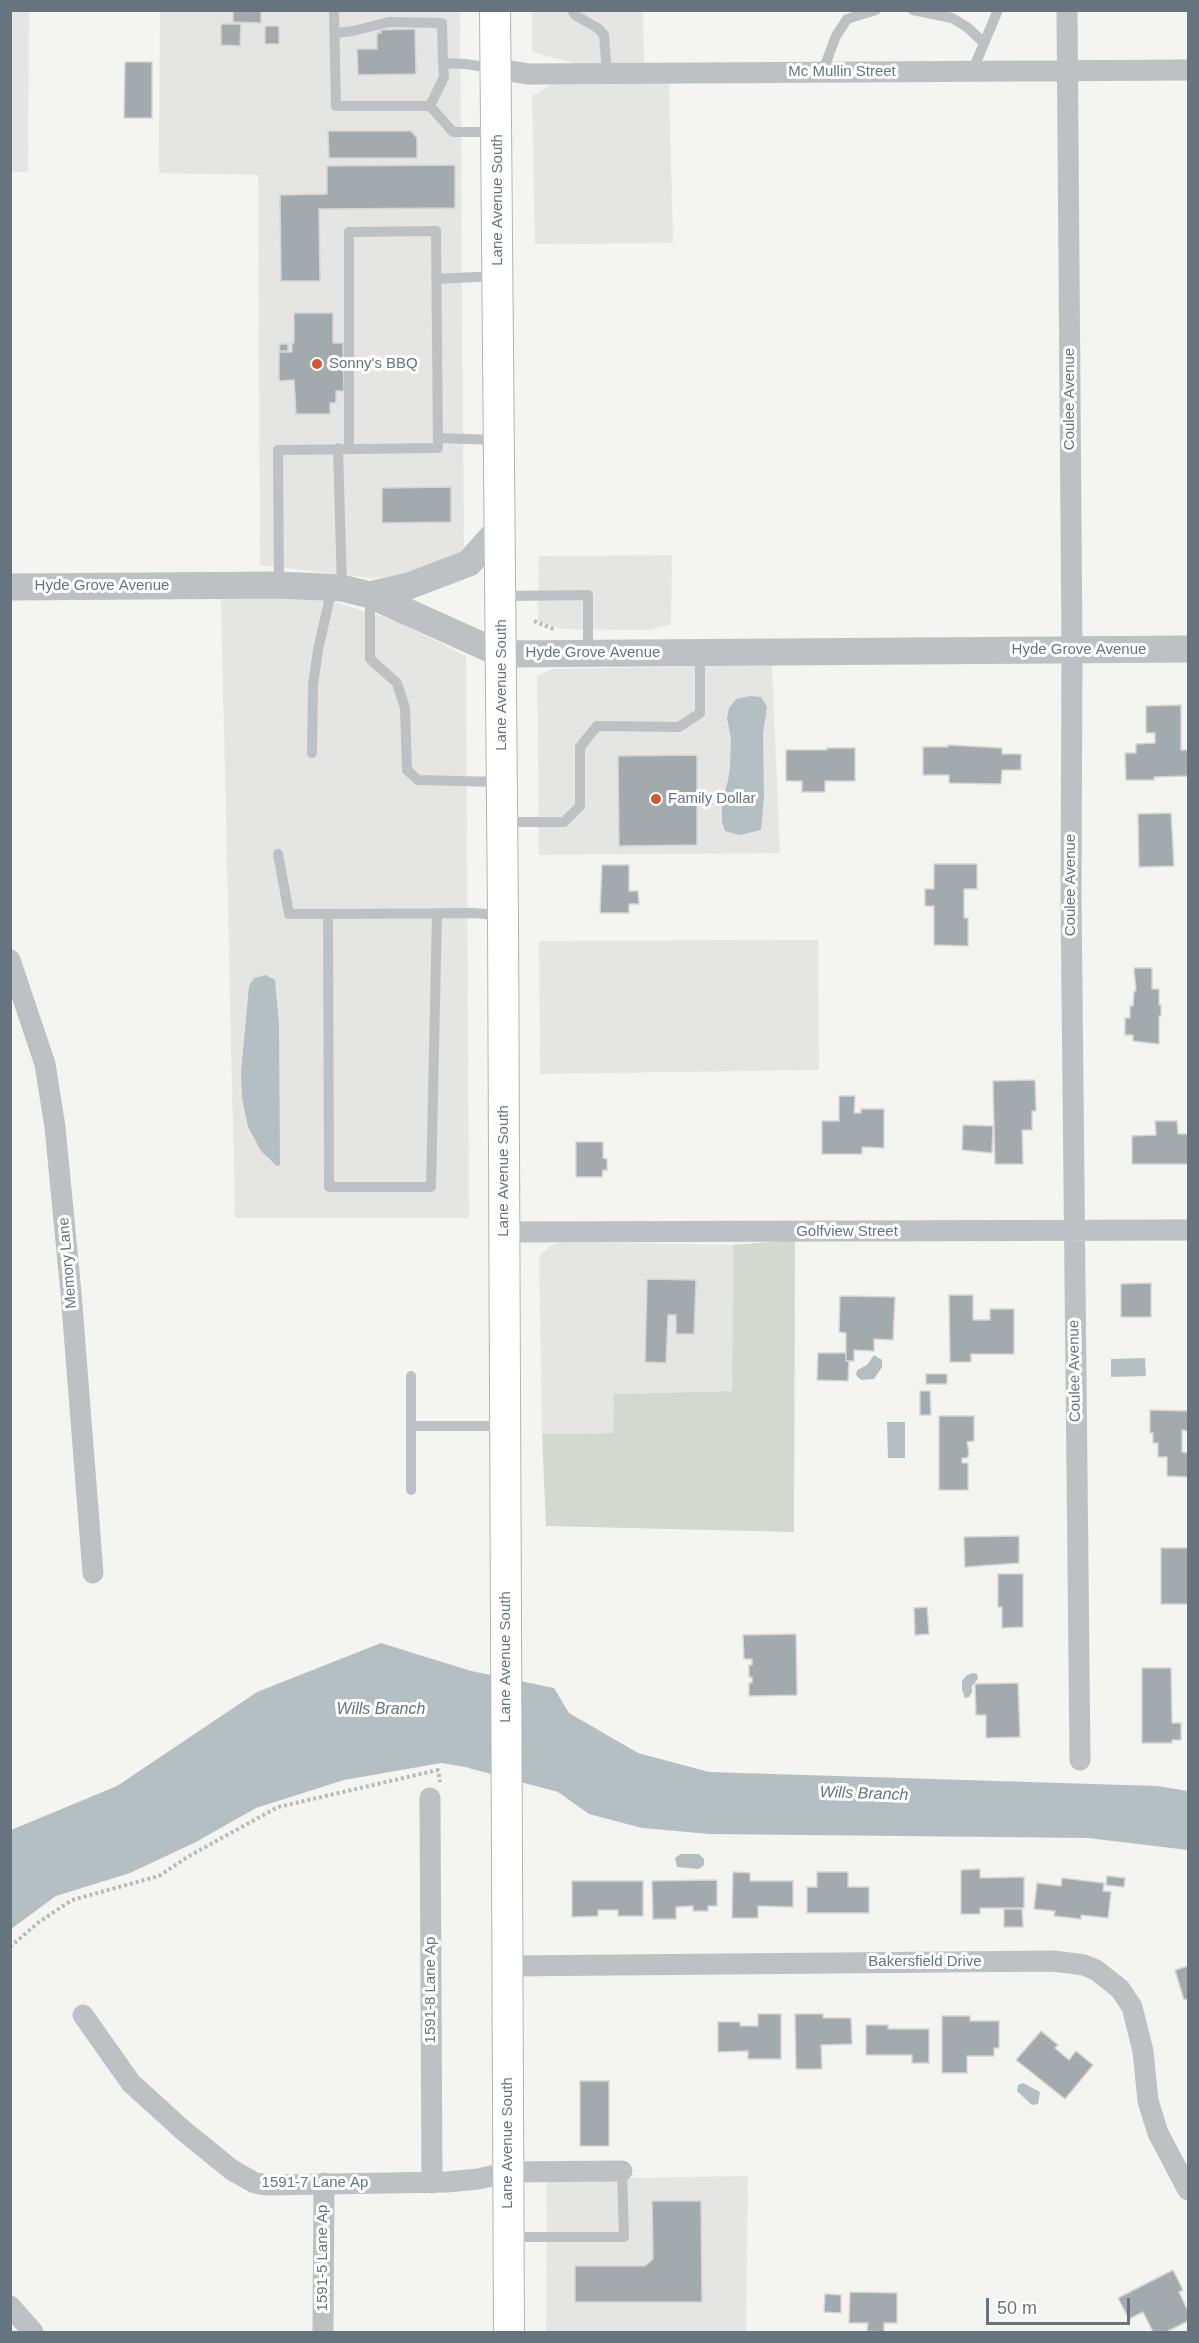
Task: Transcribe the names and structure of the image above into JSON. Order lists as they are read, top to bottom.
{
  "streets": {
    "main road": ["Lane Avenue South"],
    "street": [
      "Mc Mullin Street",
      "Coulee Avenue",
      "Hyde Grove Avenue",
      "Golfview Street",
      "Memory Lane",
      "Bakersfield Drive",
      "1591-8 Lane Ap",
      "1591-7 Lane Ap",
      "1591-5 Lane Ap"
    ]
  },
  "crossings": [
    ["Mc Mullin Street", "Lane Avenue South"],
    ["Mc Mullin Street", "Coulee Avenue"],
    ["Lane Avenue South", "Hyde Grove Avenue"],
    ["Lane Avenue South", "Golfview Street"],
    ["Lane Avenue South", "Bakersfield Drive"],
    ["Lane Avenue South", "1591-7 Lane Ap"],
    ["Coulee Avenue", "Hyde Grove Avenue"],
    ["Coulee Avenue", "Golfview Street"],
    ["1591-8 Lane Ap", "1591-7 Lane Ap"],
    ["1591-7 Lane Ap", "1591-5 Lane Ap"]
  ],
  "water": ["Wills Branch"],
  "places": ["Sonny's BBQ", "Family Dollar"],
  "scale_bar": "50 m"
}
